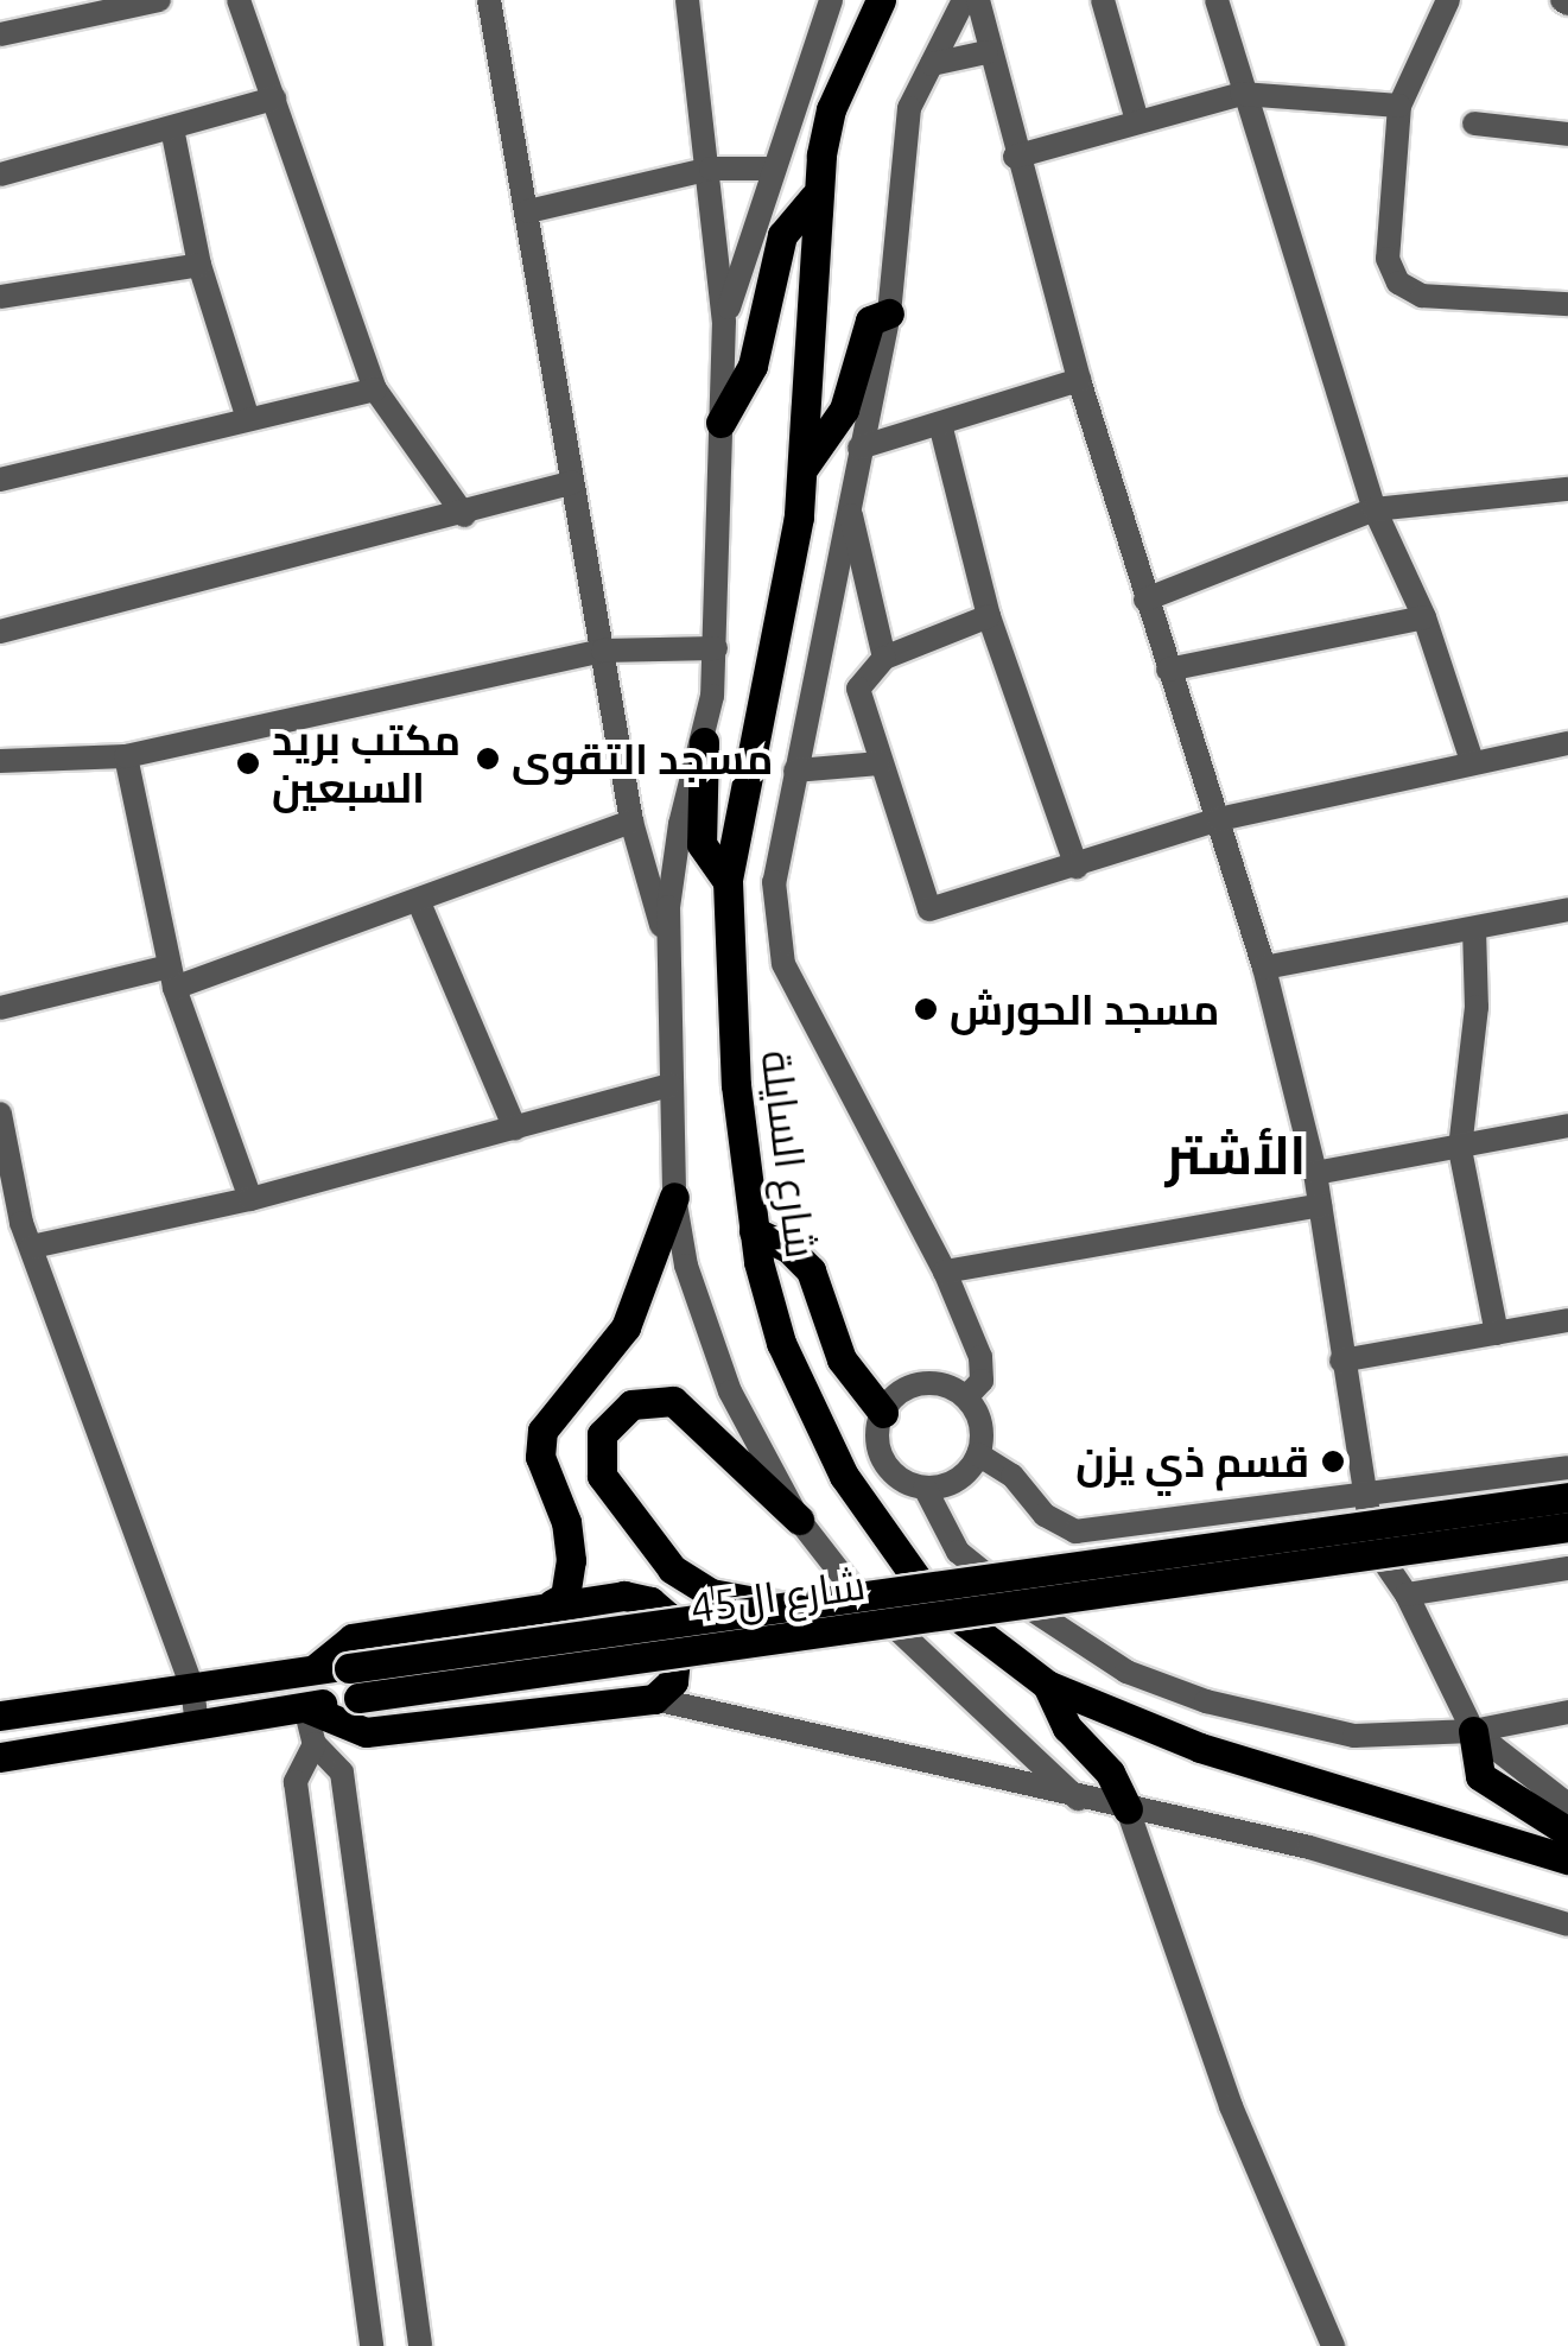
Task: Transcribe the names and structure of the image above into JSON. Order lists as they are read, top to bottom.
{
  "streets": {
    "main road": ["شارع السايلة", "شارع ال45"]
  },
  "districts": ["الأشتر"],
  "places": [
    "مسجد التقوى",
    "مكتب بريد السبعين",
    "مسجد الحورش",
    "قسم ذي يزن"
  ]
}
